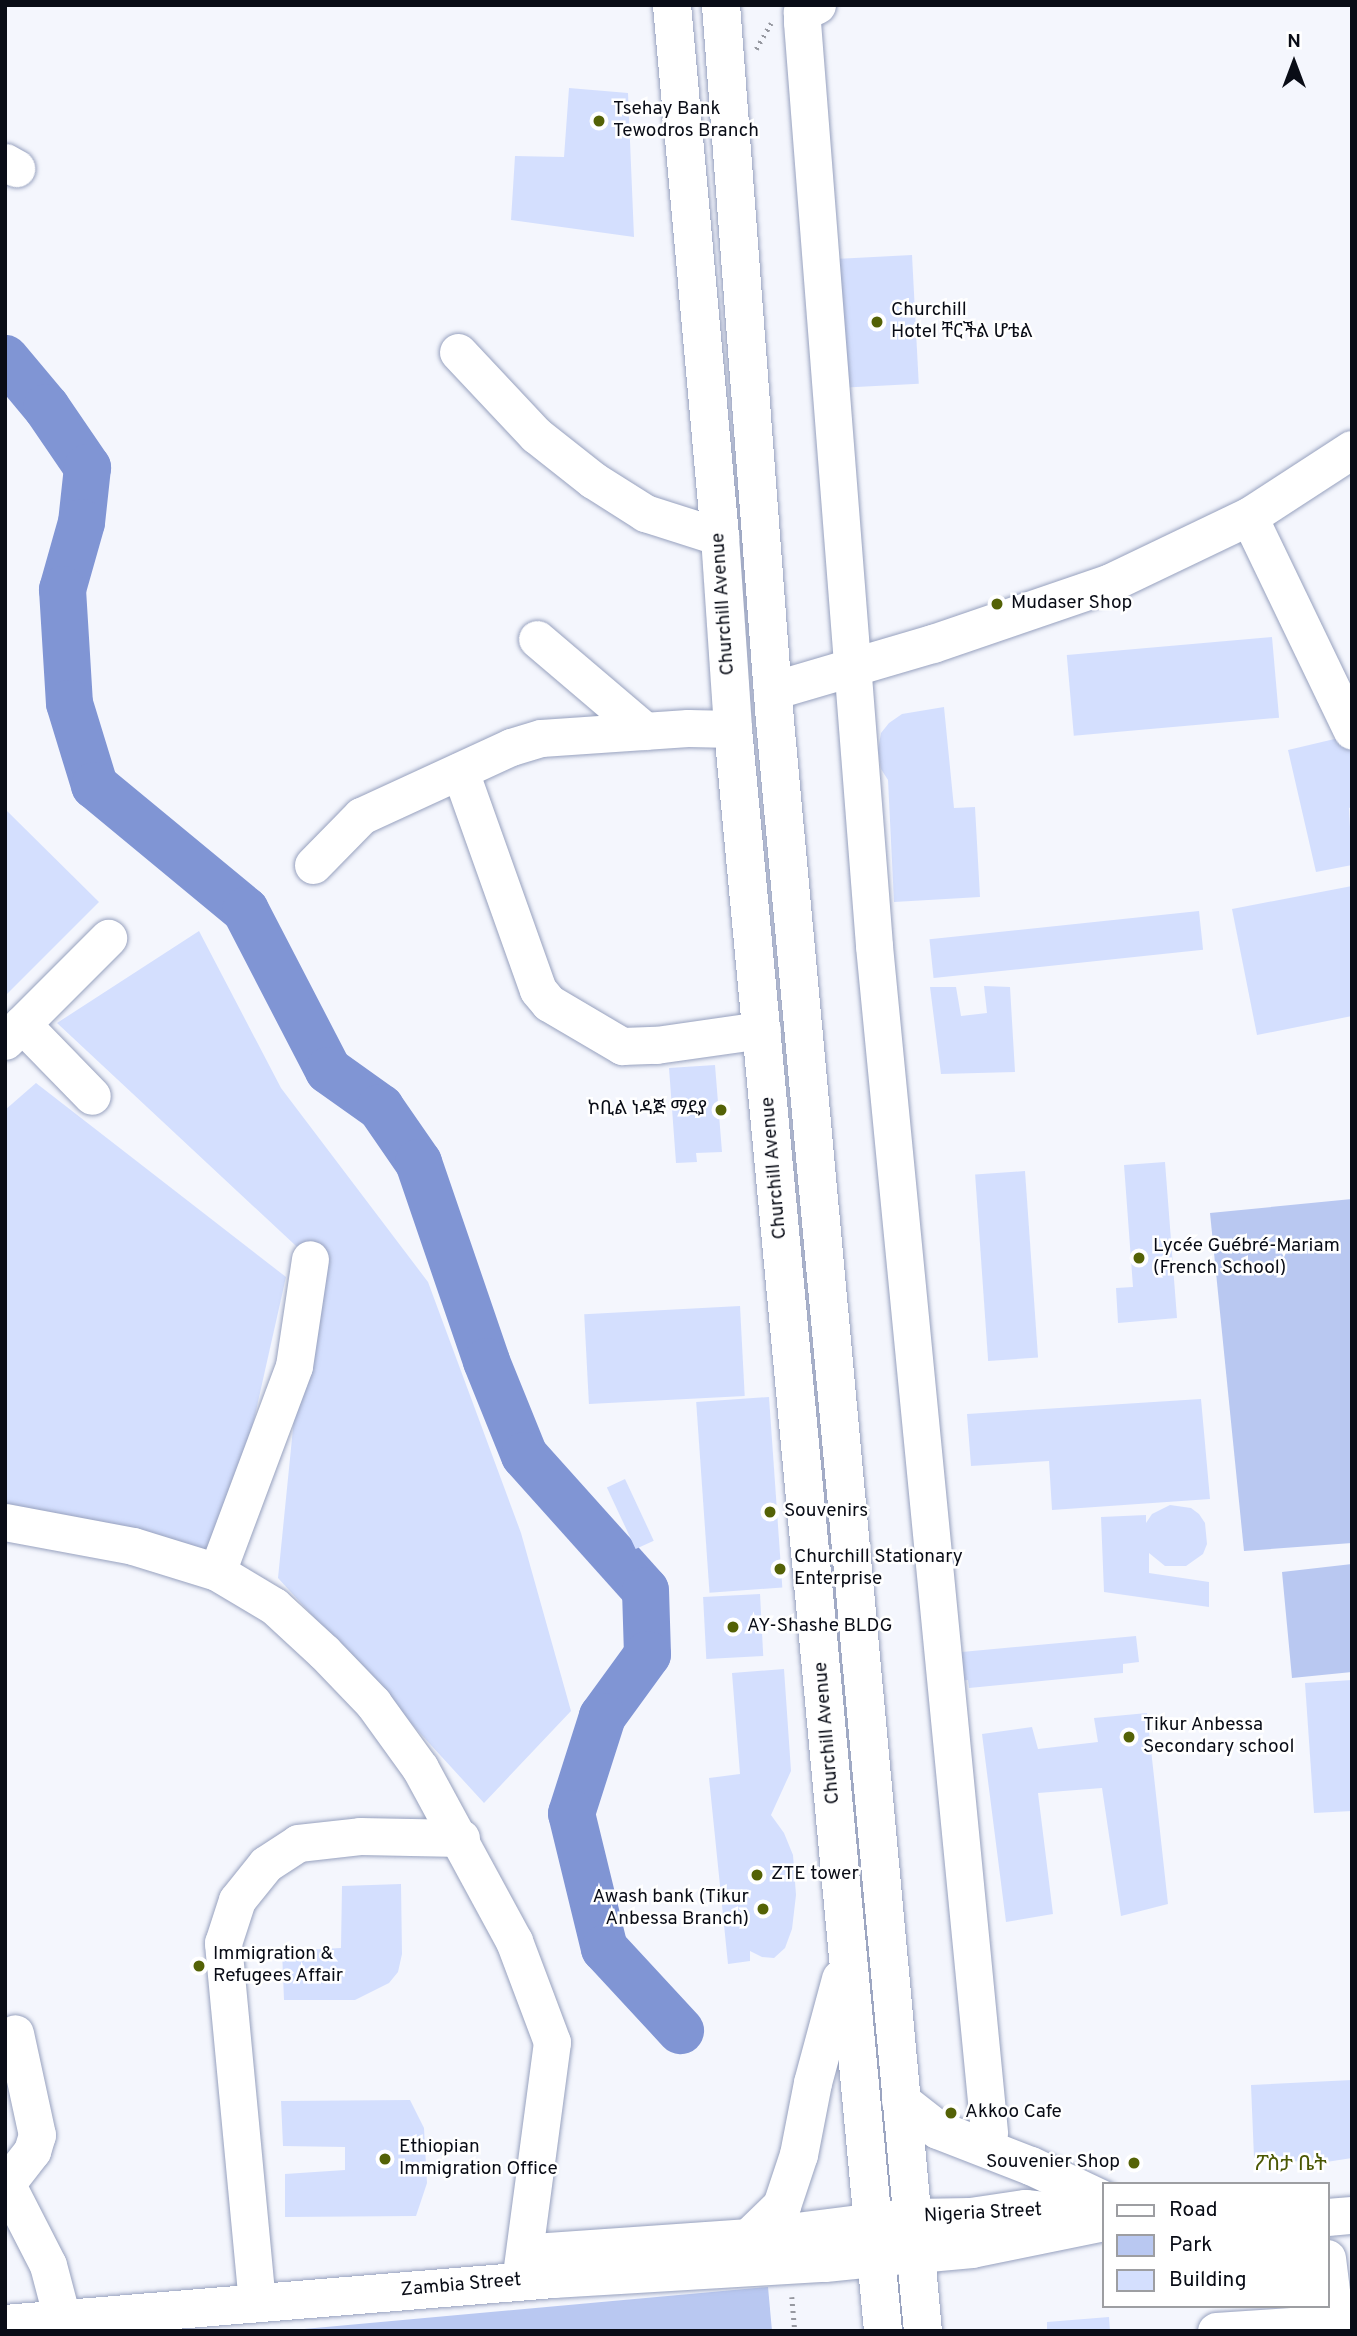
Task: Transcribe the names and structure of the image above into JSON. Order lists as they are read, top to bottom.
{
  "streets": {
    "main road": ["Churchill Avenue", "Zambia Street"],
    "street": ["Nigeria Street"]
  },
  "crossings": [
    ["Churchill Avenue", "Nigeria Street"],
    ["Churchill Avenue", "Zambia Street"],
    ["Nigeria Street", "Zambia Street"]
  ],
  "districts": ["ፖስታ ቤት"],
  "places": [
    "Tsehay Bank Tewodros Branch",
    "Churchill Hotel ቸርችል ሆቴል",
    "Mudaser Shop",
    "ኮቢል ነዳጅ ማደያ",
    "Lycée Guébré-Mariam (French School)",
    "Souvenirs",
    "Churchill Stationary Enterprise",
    "AY-Shashe BLDG",
    "Tikur Anbessa Secondary school",
    "ZTE tower",
    "Awash bank (Tikur Anbessa Branch)",
    "Immigration & Refugees Affair",
    "Akkoo Cafe",
    "Ethiopian Immigration Office",
    "Souvenier Shop"
  ],
  "legend": ["Road", "Park", "Building"],
  "north": "top"
}
